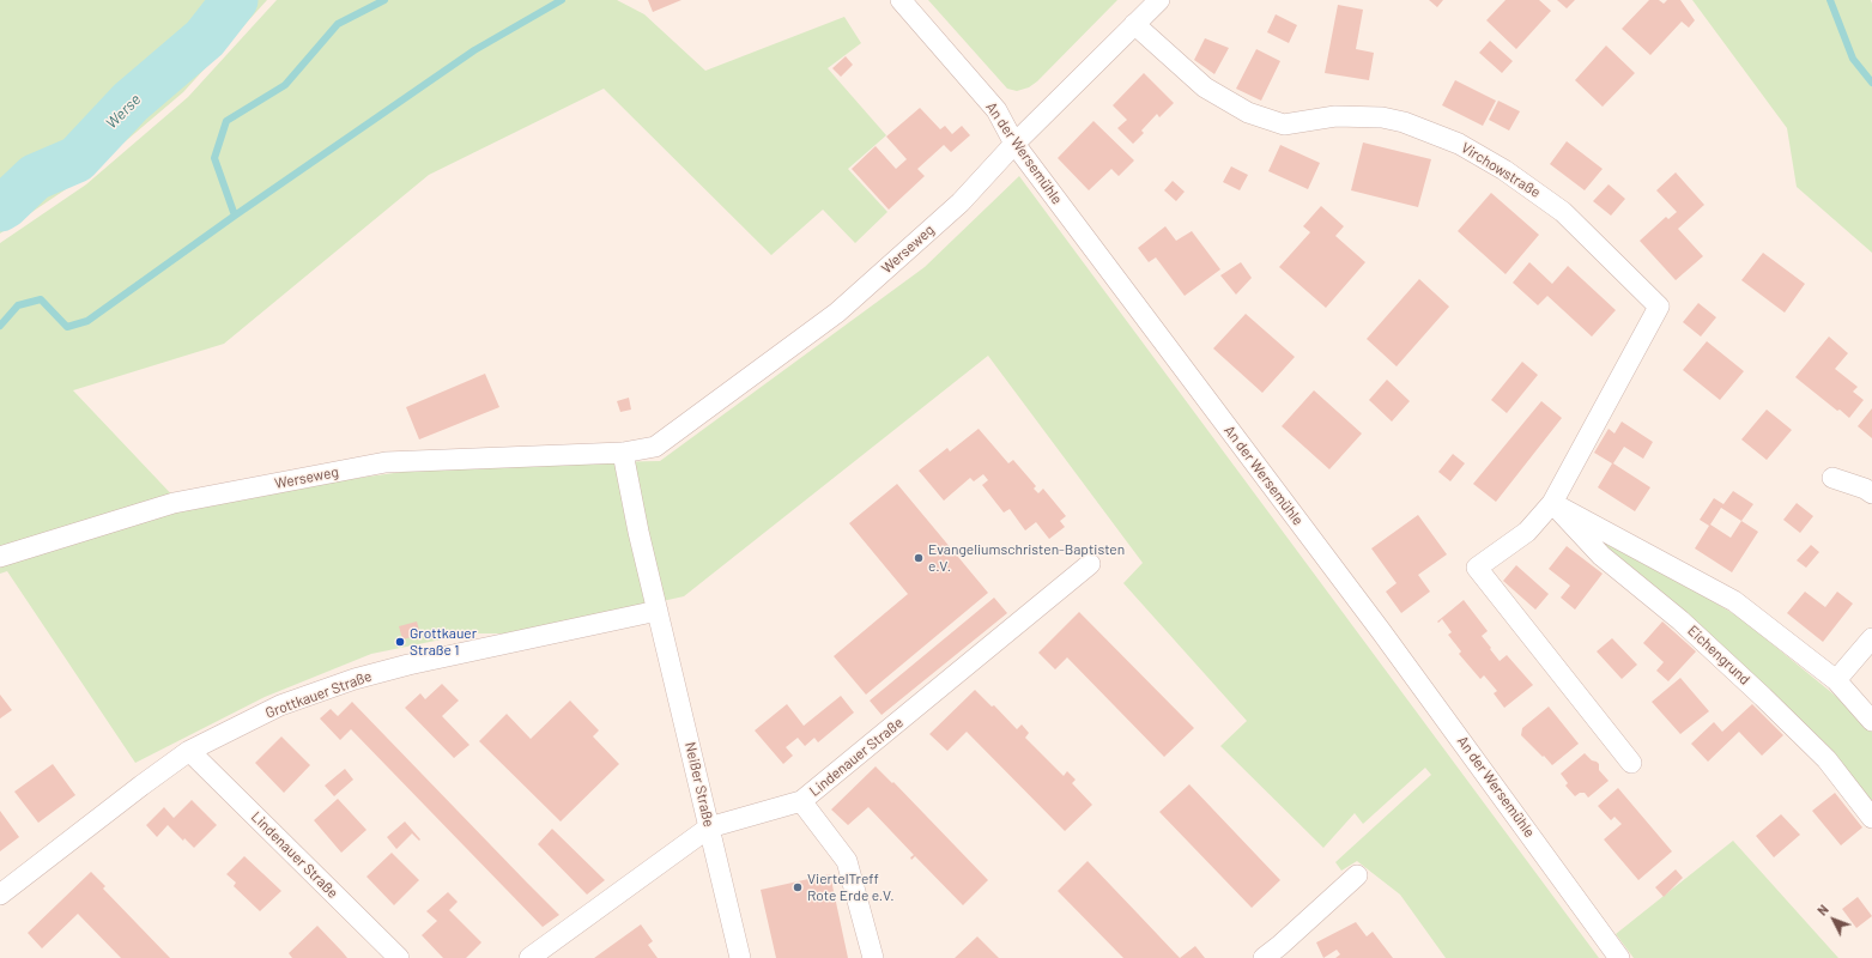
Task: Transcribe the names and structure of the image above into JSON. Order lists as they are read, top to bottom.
{
  "streets": {
    "street": [
      "An der Wersemühle",
      "Virchowstraße",
      "Werseweg",
      "Eichengrund",
      "Grottkauer Straße",
      "Lindenauer Straße",
      "Neißer Straße"
    ]
  },
  "crossings": [
    ["An der Wersemühle", "Werseweg"],
    ["Virchowstraße", "Werseweg"],
    ["Virchowstraße", "Eichengrund"],
    ["Grottkauer Straße", "Lindenauer Straße"],
    ["Grottkauer Straße", "Neißer Straße"],
    ["Lindenauer Straße", "Neißer Straße"]
  ],
  "water": ["Werse"],
  "places": ["Evangeliumschristen-Baptisten e.V.", "Grottkauer Straße 1", "ViertelTreff Rote Erde e.V."],
  "north": "top left"
}
